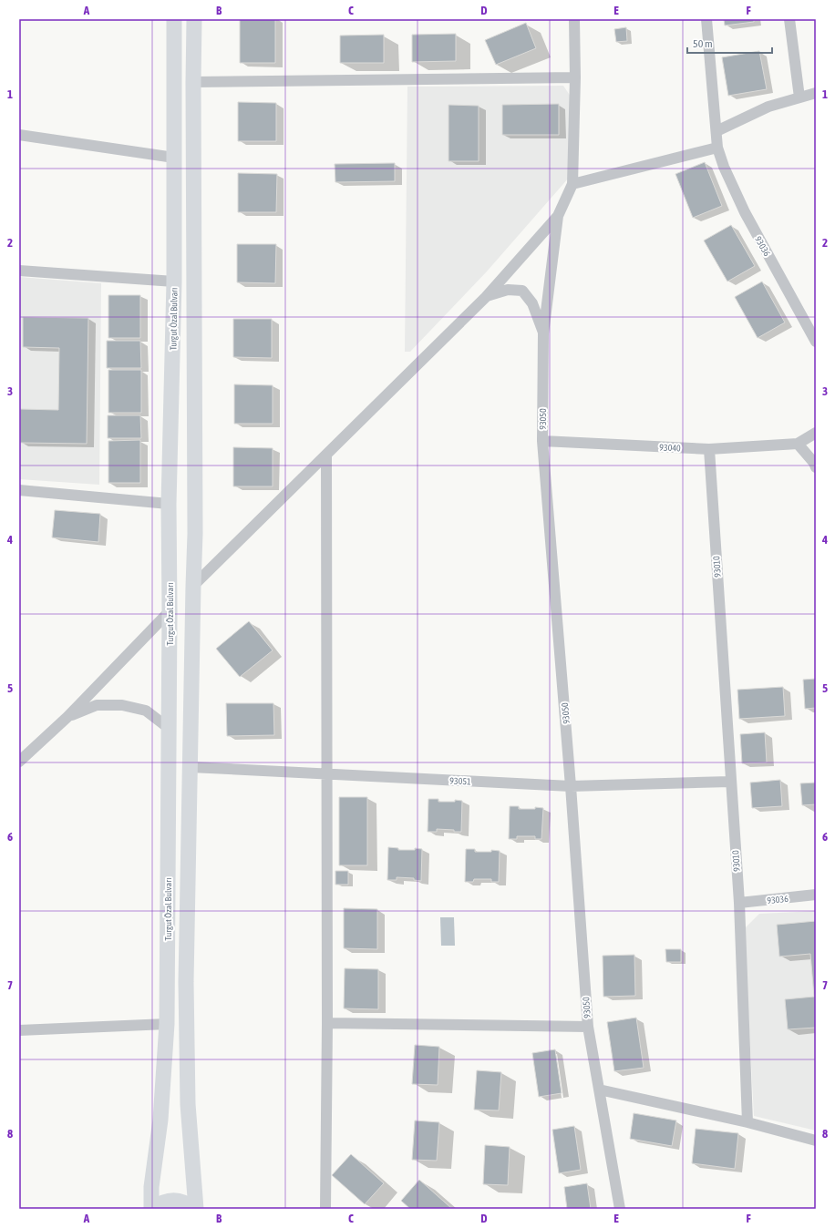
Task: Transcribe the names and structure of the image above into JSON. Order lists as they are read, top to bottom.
{
  "streets": {
    "main road": ["Turgut Özal Bulvarı"],
    "street": [
      "93036",
      "93050",
      "93040",
      "93010",
      "93051"
    ]
  },
  "crossings": [
    ["93036", "93010"],
    ["Turgut Özal Bulvarı", "93051"],
    ["93050", "93040"],
    ["93050", "93051"],
    ["93040", "93010"],
    ["93010", "93051"]
  ],
  "scale_bar": "50 m",
  "grid": {
    "columns": [
      "A",
      "B",
      "C",
      "D",
      "E",
      "F"
    ],
    "rows": [
      "1",
      "2",
      "3",
      "4",
      "5",
      "6",
      "7",
      "8"
    ]
  }
}
